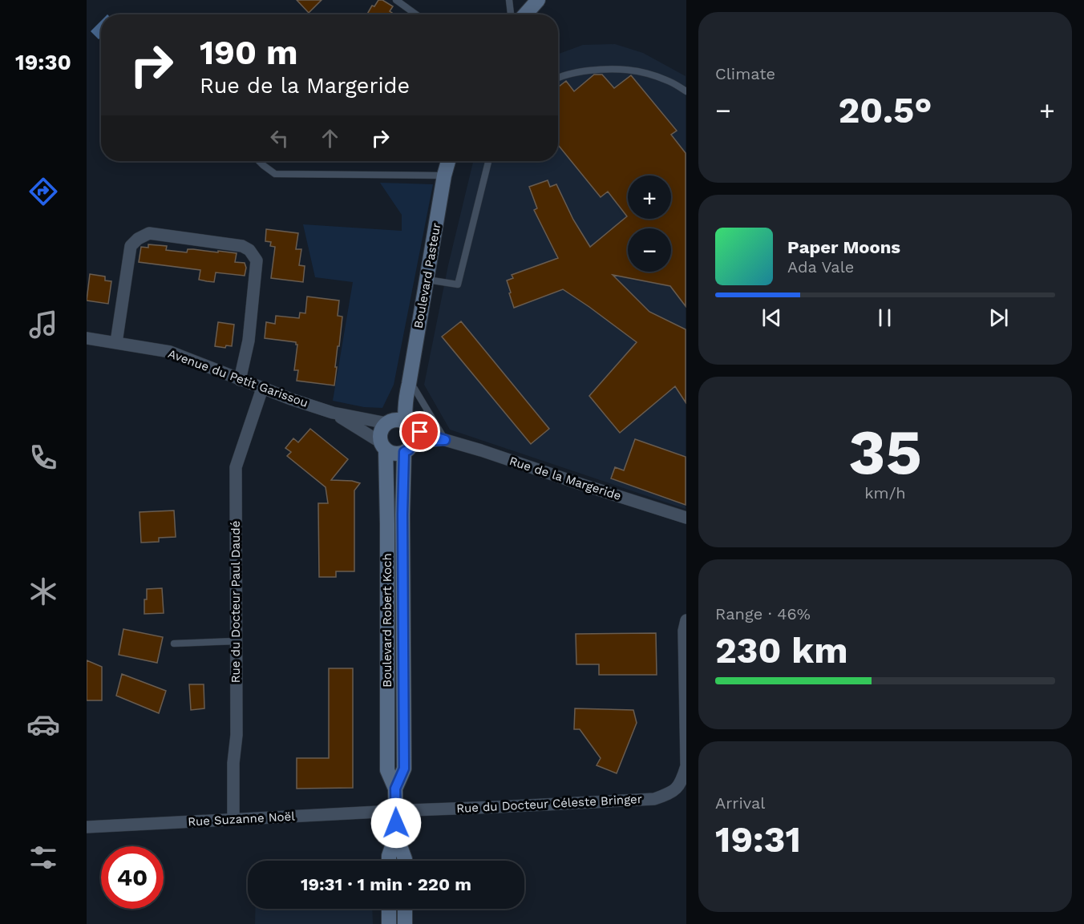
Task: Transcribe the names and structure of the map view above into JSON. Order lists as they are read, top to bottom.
{
  "streets": {
    "street": [
      "Boulevard Pasteur",
      "Avenue du Petit Garissou",
      "Rue de la Margeride",
      "Rue du Docteur Paul Daudé",
      "Boulevard Robert Koch",
      "Rue du Docteur Céleste Bringer",
      "Rue Suzanne Noël"
    ]
  },
  "crossings": [
    ["Boulevard Pasteur", "Avenue du Petit Garissou"],
    ["Boulevard Pasteur", "Rue de la Margeride"],
    ["Boulevard Pasteur", "Boulevard Robert Koch"],
    ["Avenue du Petit Garissou", "Rue de la Margeride"],
    ["Avenue du Petit Garissou", "Rue du Docteur Paul Daudé"],
    ["Avenue du Petit Garissou", "Boulevard Robert Koch"],
    ["Rue de la Margeride", "Boulevard Robert Koch"],
    ["Rue du Docteur Paul Daudé", "Rue Suzanne Noël"],
    ["Boulevard Robert Koch", "Rue du Docteur Céleste Bringer"],
    ["Boulevard Robert Koch", "Rue Suzanne Noël"],
    ["Rue du Docteur Céleste Bringer", "Rue Suzanne Noël"]
  ],
  "page": {
    "tabs": "19:30",
    "tile": [
      "Climate",
      ["35", "km/h"],
      ["Range · 46%", "230 km"],
      ["Arrival", "19:31"]
    ],
    "turn": ["190 m", "Rue de la Margeride"],
    "heat": ["−", "20.5°", "+"],
    "map_buttons": ["+", "−"],
    "song": ["Paper Moons", "Ada Vale"],
    "limit": "40",
    "trip": "19:31 · 1 min · 220 m"
  }
}
